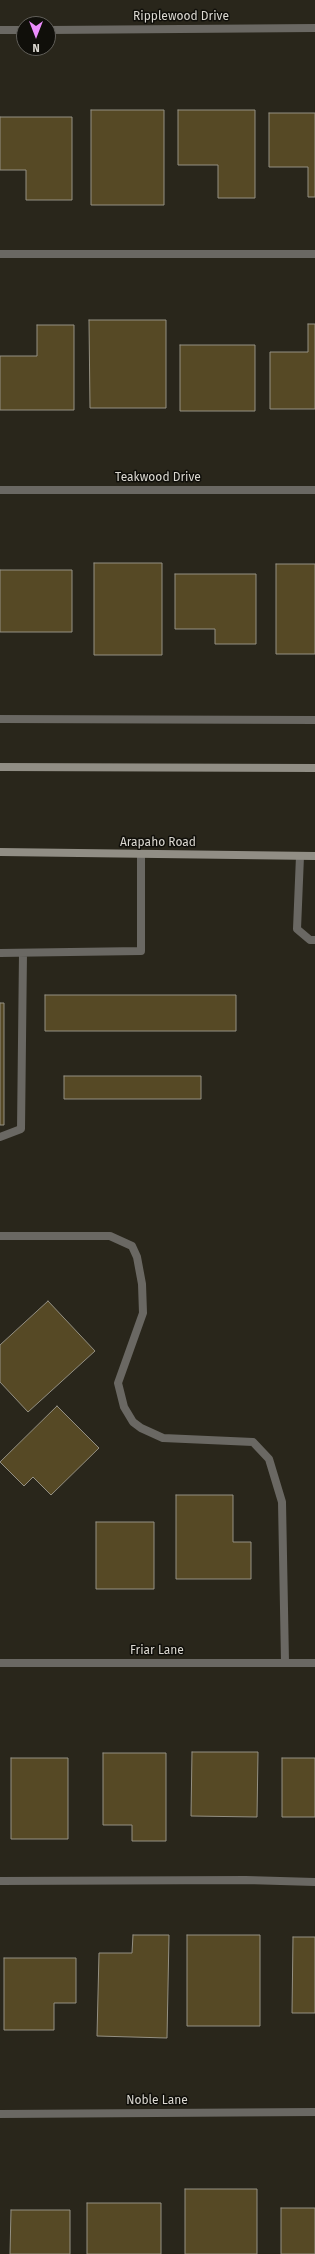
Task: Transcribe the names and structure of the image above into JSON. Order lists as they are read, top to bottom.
{
  "streets": {
    "main road": ["Arapaho Road"],
    "street": [
      "Ripplewood Drive",
      "Teakwood Drive",
      "Friar Lane",
      "Noble Lane"
    ]
  },
  "north": "bottom"
}
